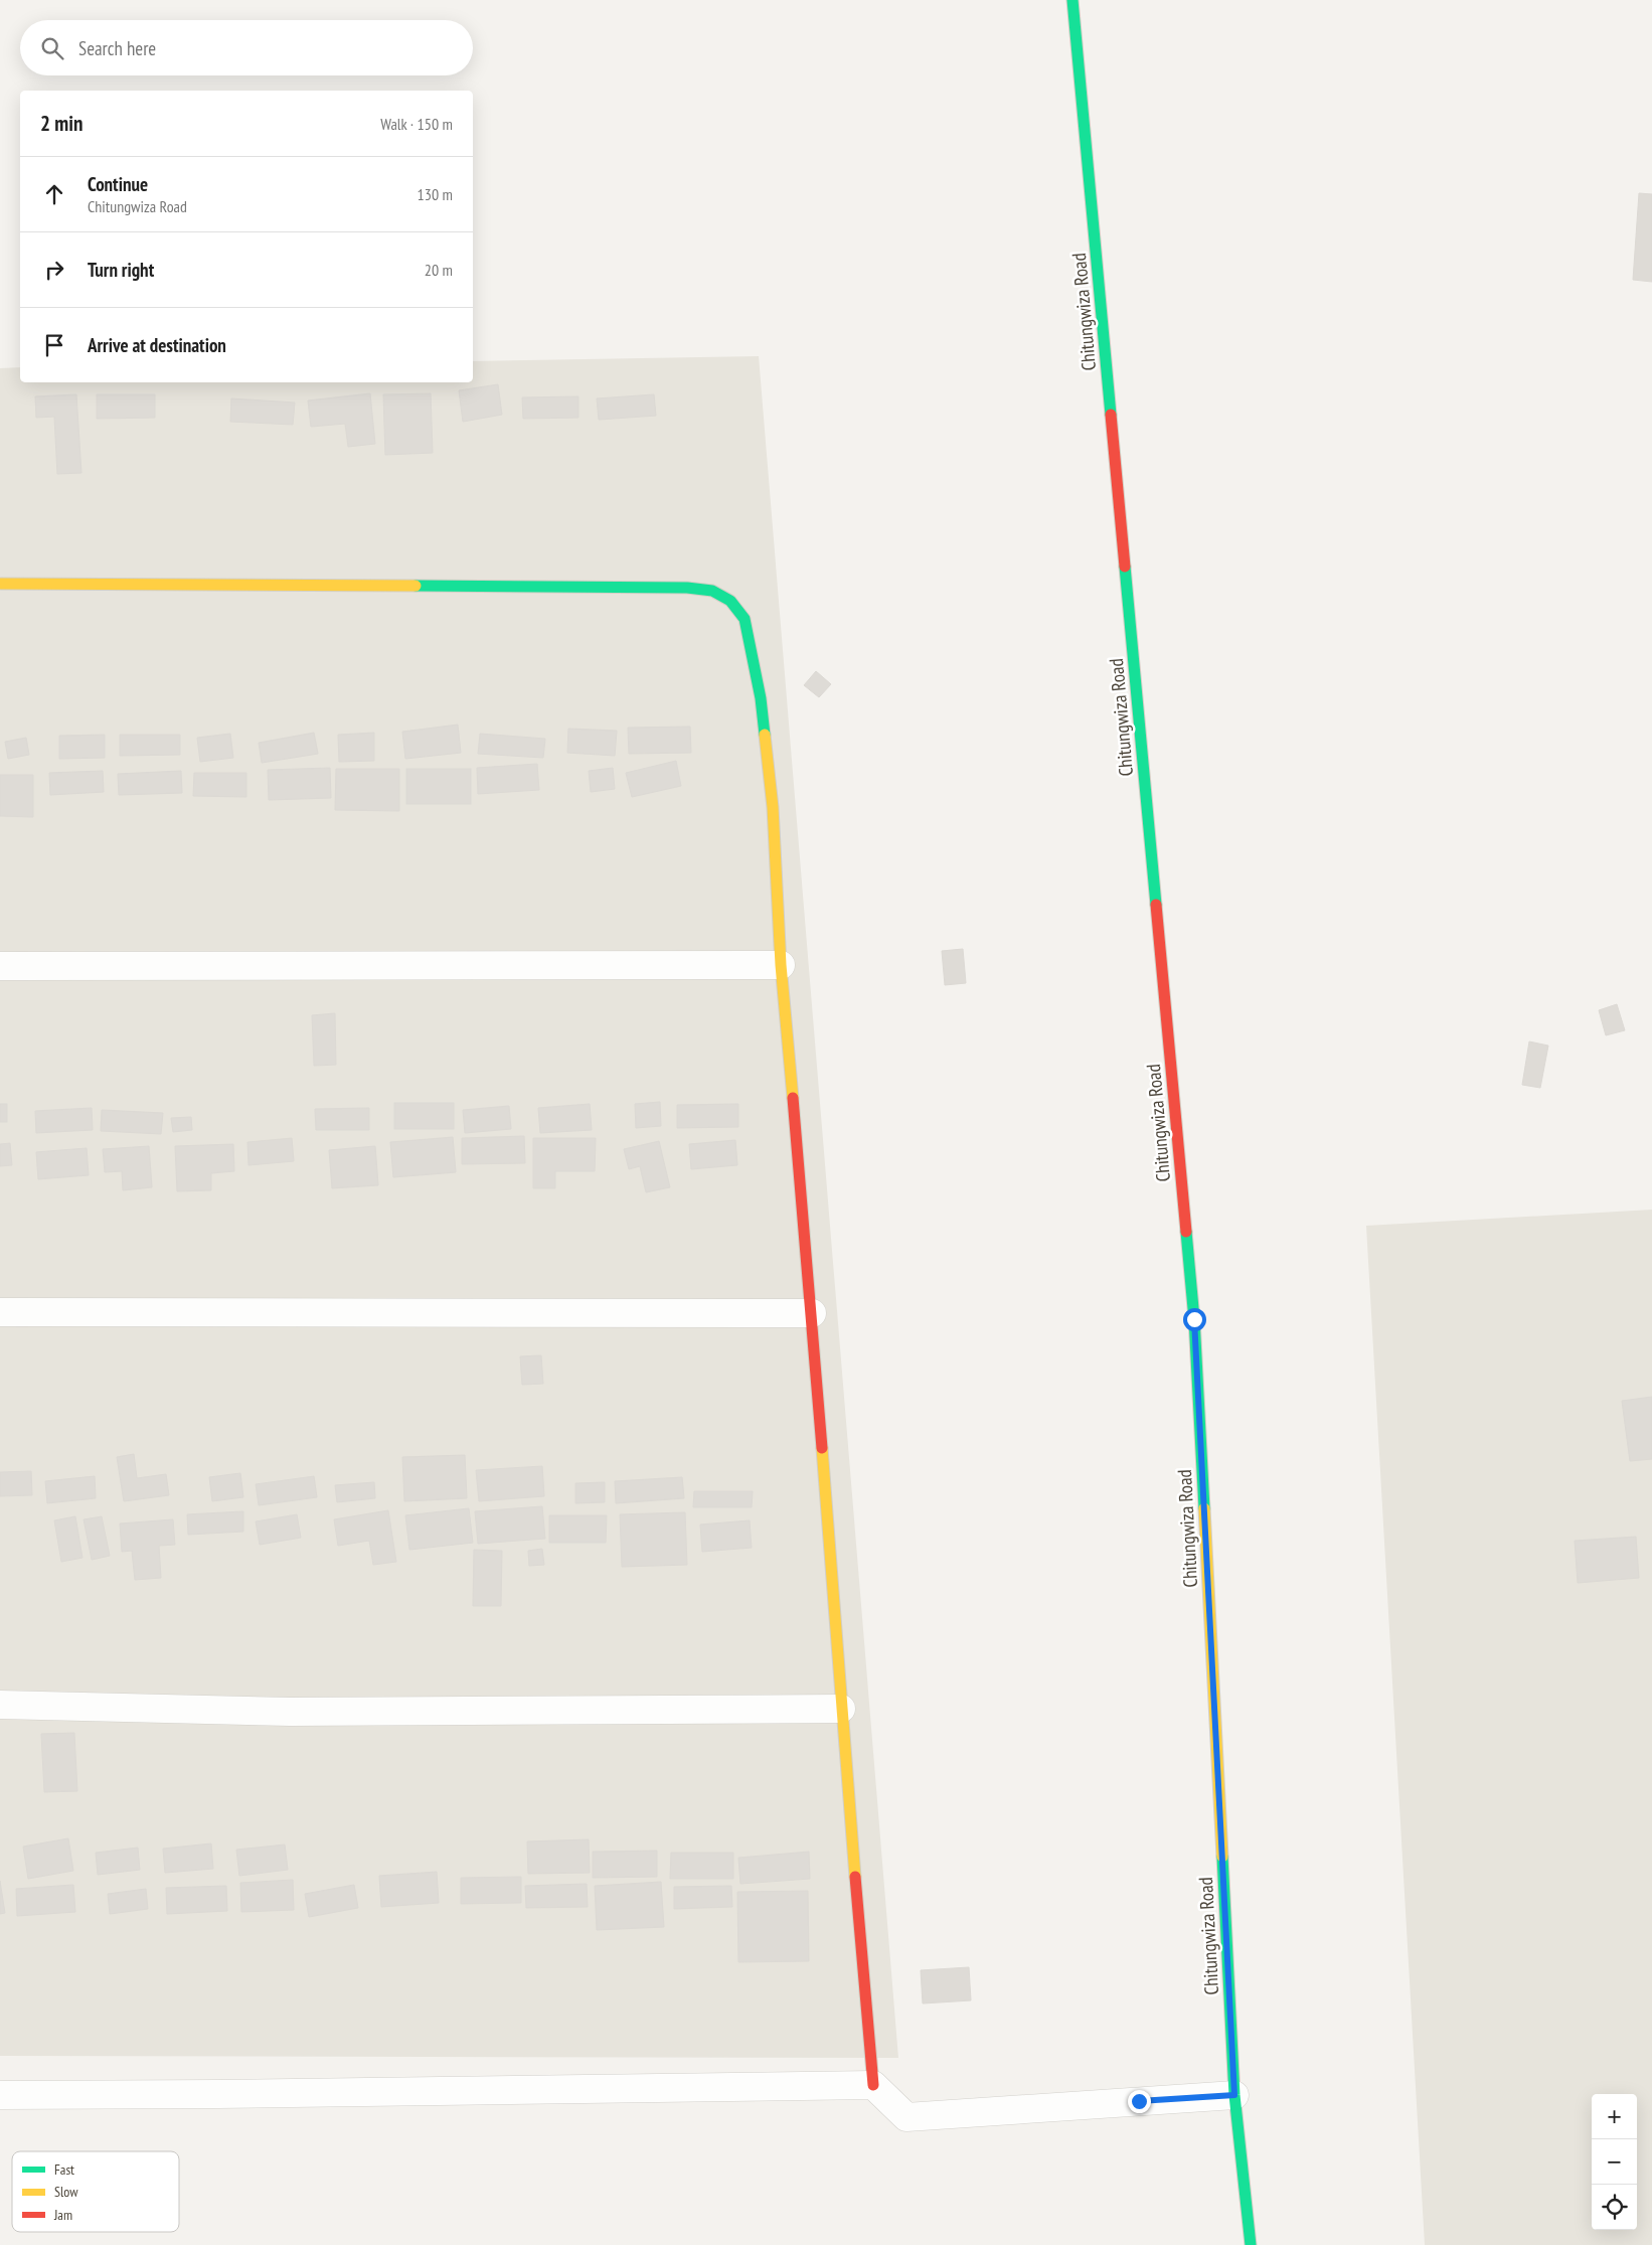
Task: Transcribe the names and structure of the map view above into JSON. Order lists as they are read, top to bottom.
{
  "streets": {
    "main road": ["Chitungwiza Road"]
  },
  "legend": ["Fast", "Slow", "Jam"],
  "page": {
    "search": "Search here",
    "heading": ["2 min", "Walk · 150 m"],
    "list": [
      ["Continue", "Chitungwiza Road", "130 m"],
      ["Turn right", "20 m"],
      "Arrive at destination"
    ],
    "map_buttons": ["+", "−"]
  }
}
